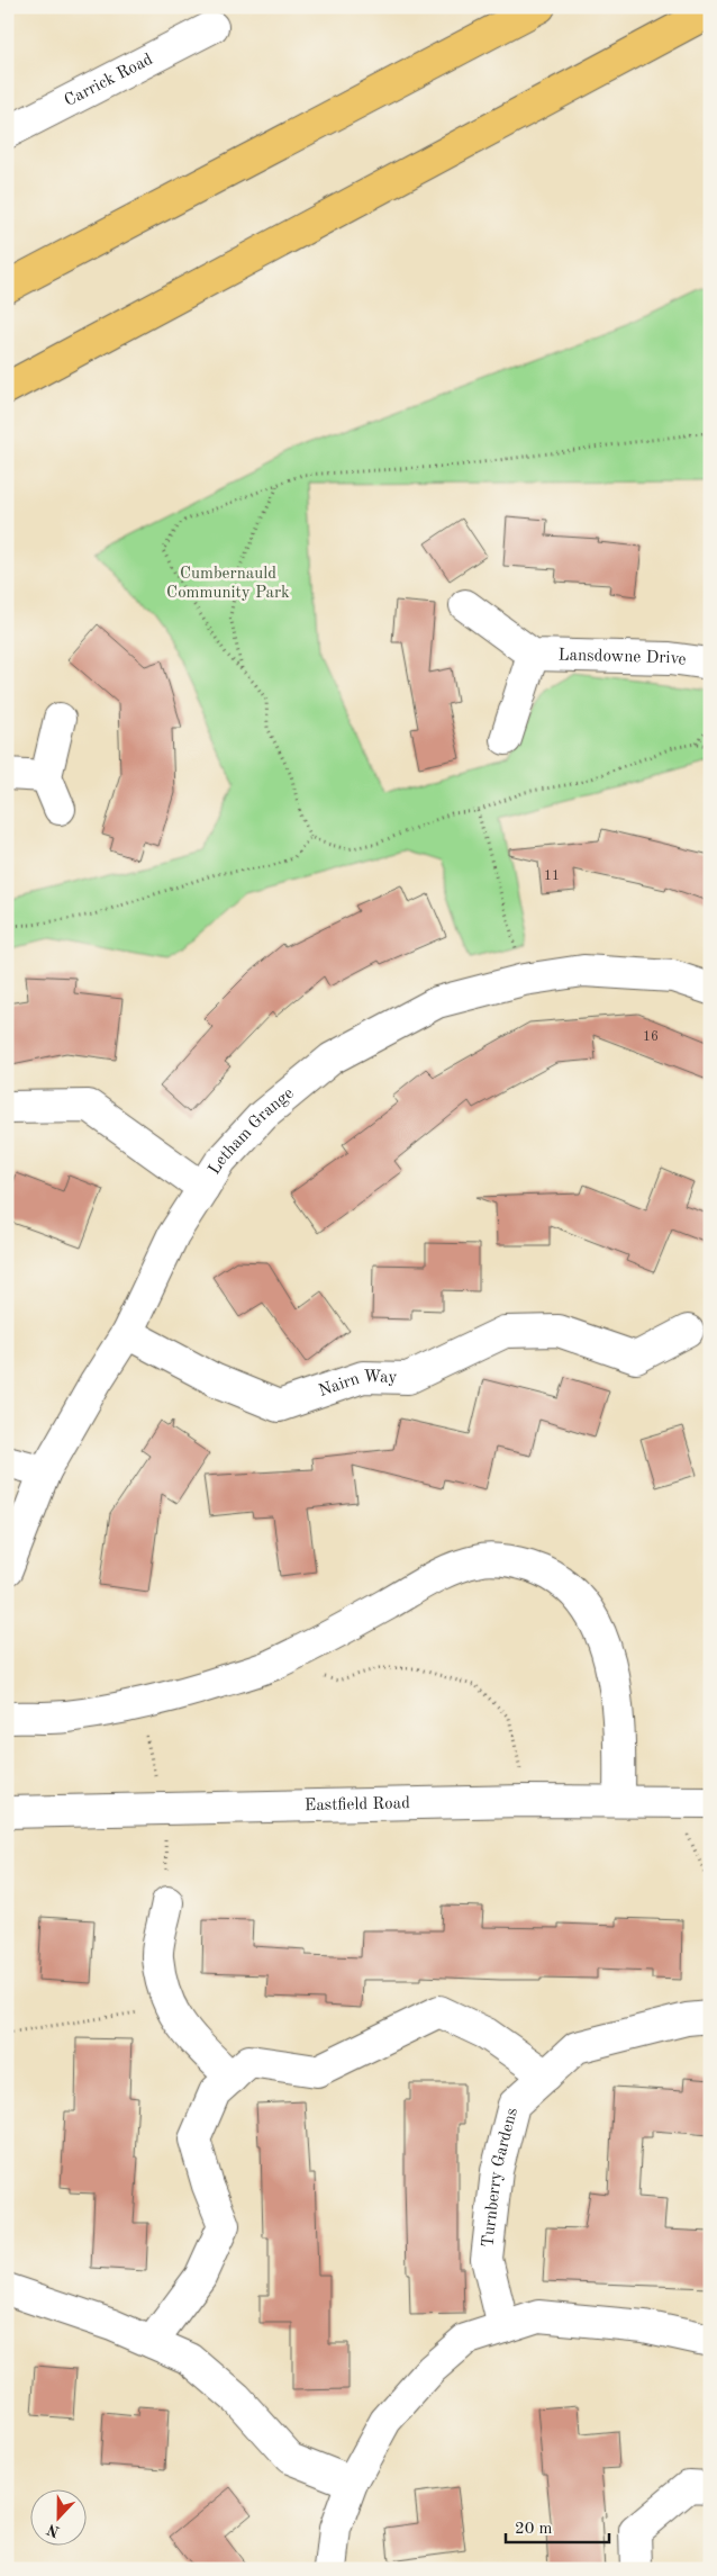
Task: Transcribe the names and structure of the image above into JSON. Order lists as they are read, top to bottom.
{
  "streets": {
    "street": [
      "Carrick Road",
      "Lansdowne Drive",
      "Letham Grange",
      "Nairn Way",
      "Eastfield Road",
      "Turnberry Gardens"
    ]
  },
  "crossings": [
    ["Letham Grange", "Nairn Way"]
  ],
  "parks": ["Cumbernauld Community Park"],
  "house_numbers": ["11", "16"],
  "scale_bar": "20 m",
  "north": "bottom"
}
